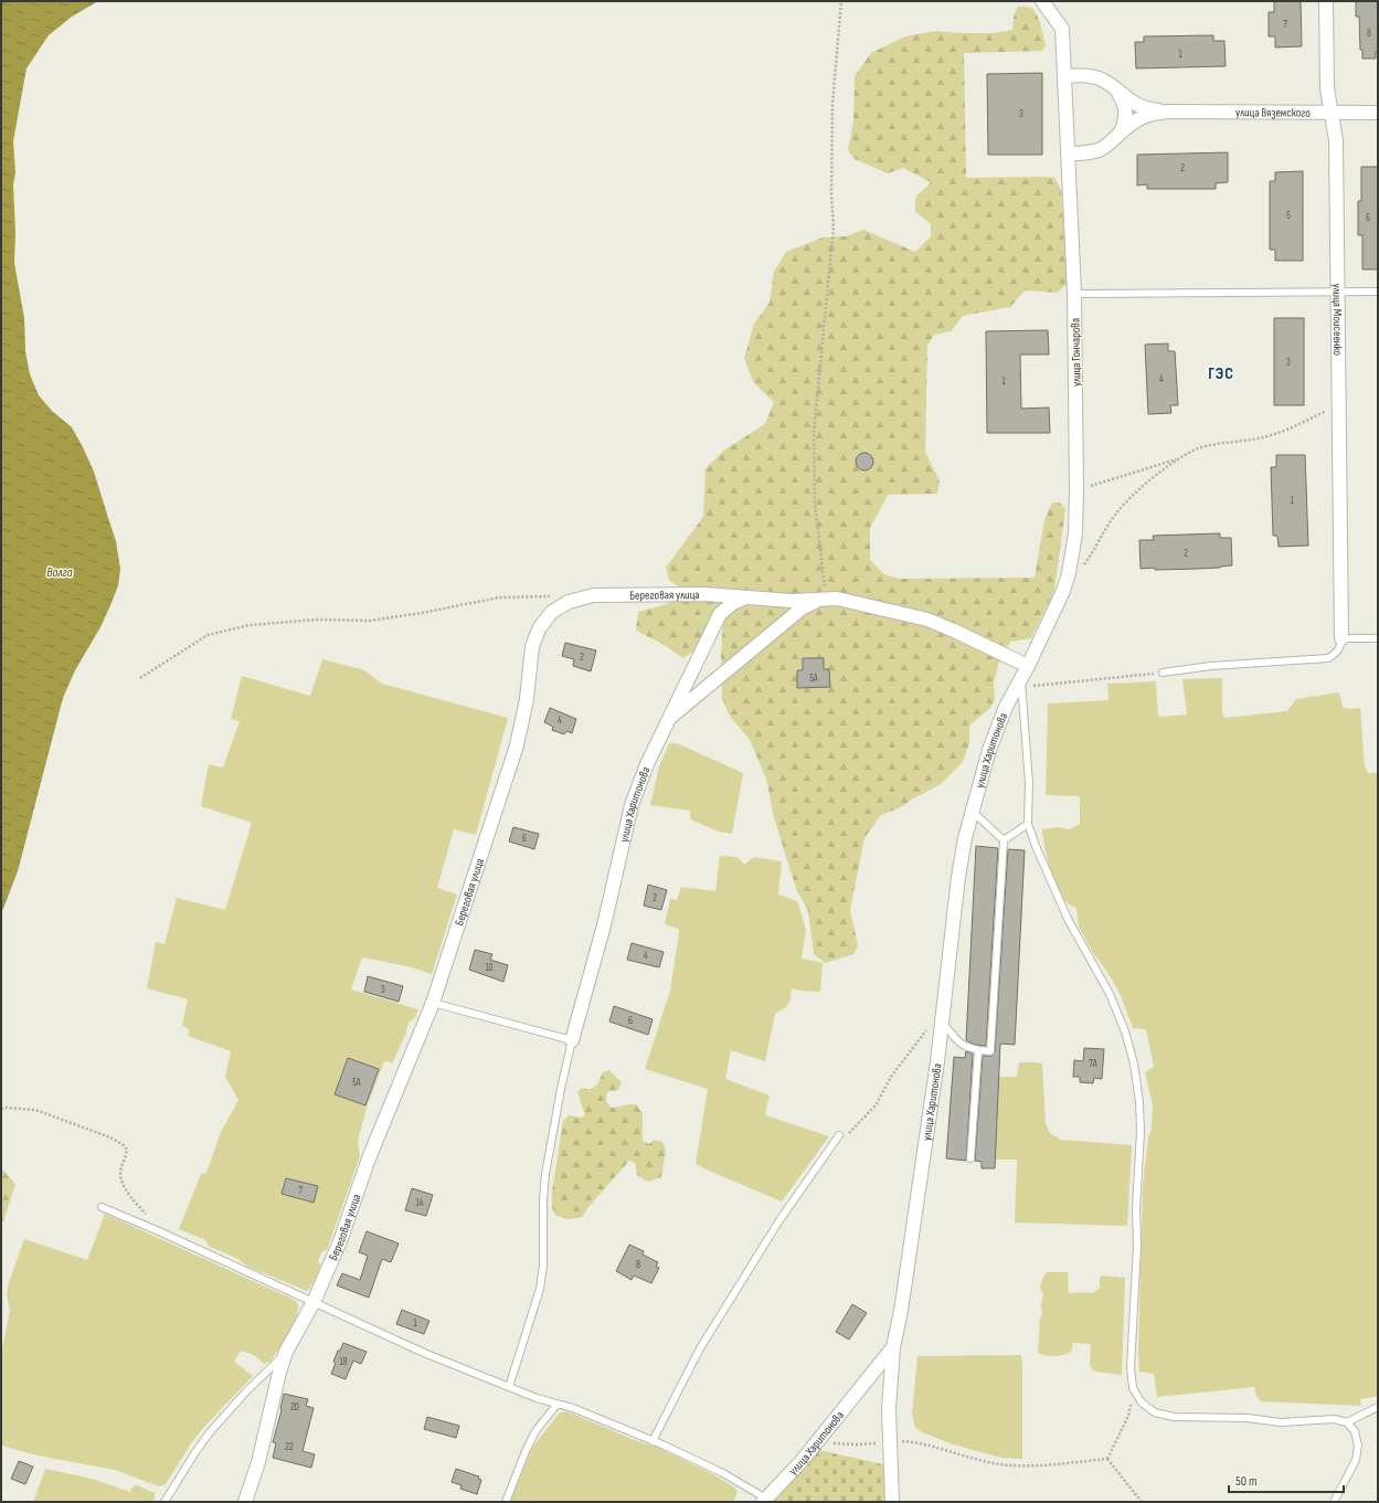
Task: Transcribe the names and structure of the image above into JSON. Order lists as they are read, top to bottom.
{
  "streets": {
    "street": [
      "улица Вяземского",
      "улица Моисеенко",
      "улица Гончарова",
      "Береговая улица",
      "улица Харитонова"
    ]
  },
  "crossings": [
    ["улица Вяземского", "улица Моисеенко"],
    ["улица Гончарова", "Береговая улица"],
    ["улица Гончарова", "улица Харитонова"],
    ["Береговая улица", "улица Харитонова"]
  ],
  "districts": ["ГЭС"],
  "water": ["Волга"],
  "house_numbers": [
    "7",
    "8",
    "1",
    "3",
    "2",
    "5",
    "6",
    "3",
    "4",
    "1",
    "1",
    "2",
    "2",
    "5А",
    "4",
    "6",
    "2",
    "4",
    "10",
    "3",
    "6",
    "7А",
    "5А",
    "7",
    "14",
    "8",
    "1",
    "18",
    "20",
    "22"
  ],
  "scale_bar": "50 m"
}
